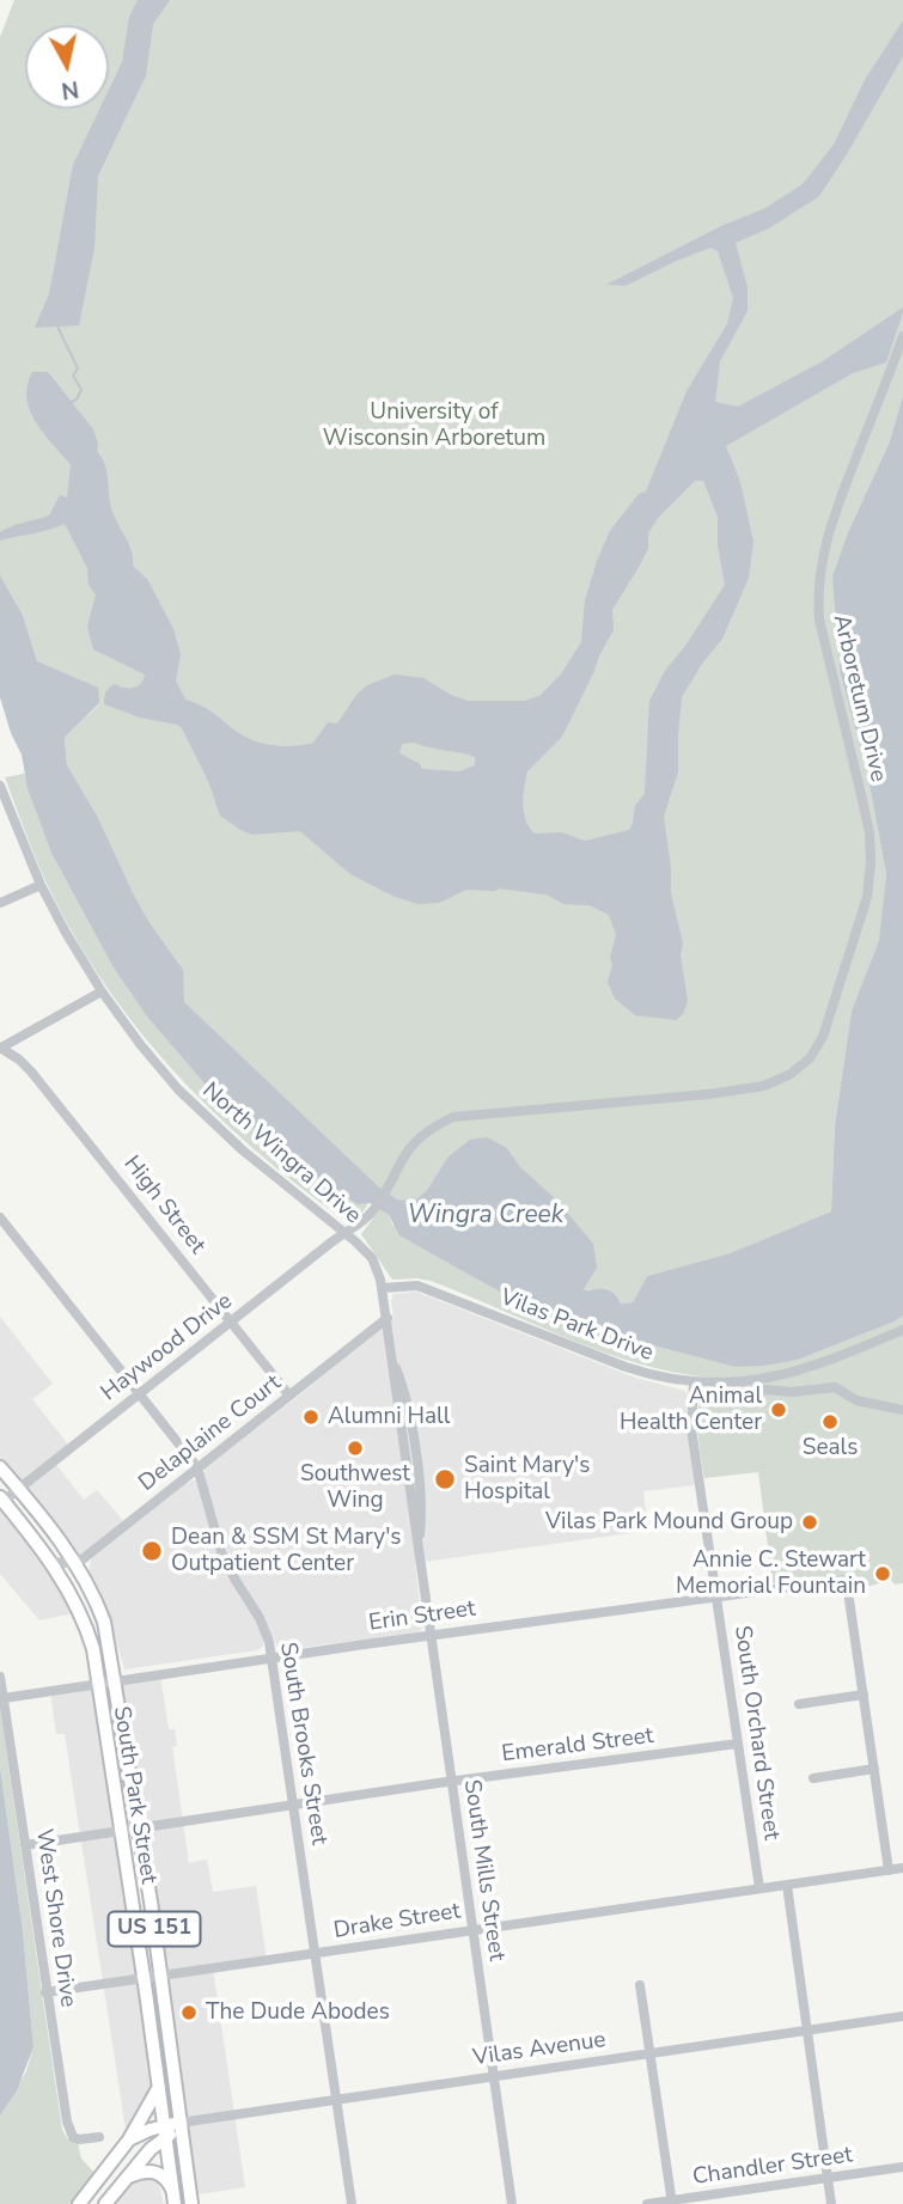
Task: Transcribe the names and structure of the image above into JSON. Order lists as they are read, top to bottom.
{
  "streets": {
    "main road": ["South Park Street", "US 151"],
    "street": [
      "Arboretum Drive",
      "North Wingra Drive",
      "High Street",
      "Vilas Park Drive",
      "Haywood Drive",
      "Delaplaine Court",
      "Erin Street",
      "South Orchard Street",
      "South Brooks Street",
      "Emerald Street",
      "South Mills Street",
      "West Shore Drive",
      "Drake Street",
      "Vilas Avenue",
      "Chandler Street"
    ]
  },
  "crossings": [
    ["Arboretum Drive", "Haywood Drive"],
    ["North Wingra Drive", "Haywood Drive"],
    ["North Wingra Drive", "South Mills Street"],
    ["High Street", "Haywood Drive"],
    ["High Street", "Delaplaine Court"],
    ["Vilas Park Drive", "South Orchard Street"],
    ["Vilas Park Drive", "South Mills Street"],
    ["Haywood Drive", "South Brooks Street"],
    ["Haywood Drive", "South Park Street"],
    ["Delaplaine Court", "South Brooks Street"],
    ["Delaplaine Court", "South Park Street"],
    ["Delaplaine Court", "South Mills Street"],
    ["Erin Street", "South Orchard Street"],
    ["Erin Street", "South Brooks Street"],
    ["Erin Street", "South Park Street"],
    ["Erin Street", "South Mills Street"],
    ["Erin Street", "West Shore Drive"],
    ["South Orchard Street", "Emerald Street"],
    ["South Orchard Street", "Drake Street"],
    ["South Brooks Street", "Emerald Street"],
    ["South Brooks Street", "Drake Street"],
    ["South Brooks Street", "Vilas Avenue"],
    ["Emerald Street", "South Park Street"],
    ["Emerald Street", "South Mills Street"],
    ["Emerald Street", "West Shore Drive"],
    ["South Park Street", "Drake Street"],
    ["South Park Street", "Vilas Avenue"],
    ["South Mills Street", "Drake Street"],
    ["South Mills Street", "Vilas Avenue"],
    ["West Shore Drive", "Drake Street"]
  ],
  "water": ["Wingra Creek"],
  "parks": ["University of Wisconsin Arboretum"],
  "places": [
    "Animal Health Center",
    "Alumni Hall",
    "Seals",
    "Southwest Wing",
    "Saint Mary's Hospital",
    "Vilas Park Mound Group",
    "Dean & SSM St Mary's Outpatient Center",
    "Annie C. Stewart Memorial Fountain",
    "The Dude Abodes"
  ],
  "north": "bottom"
}
